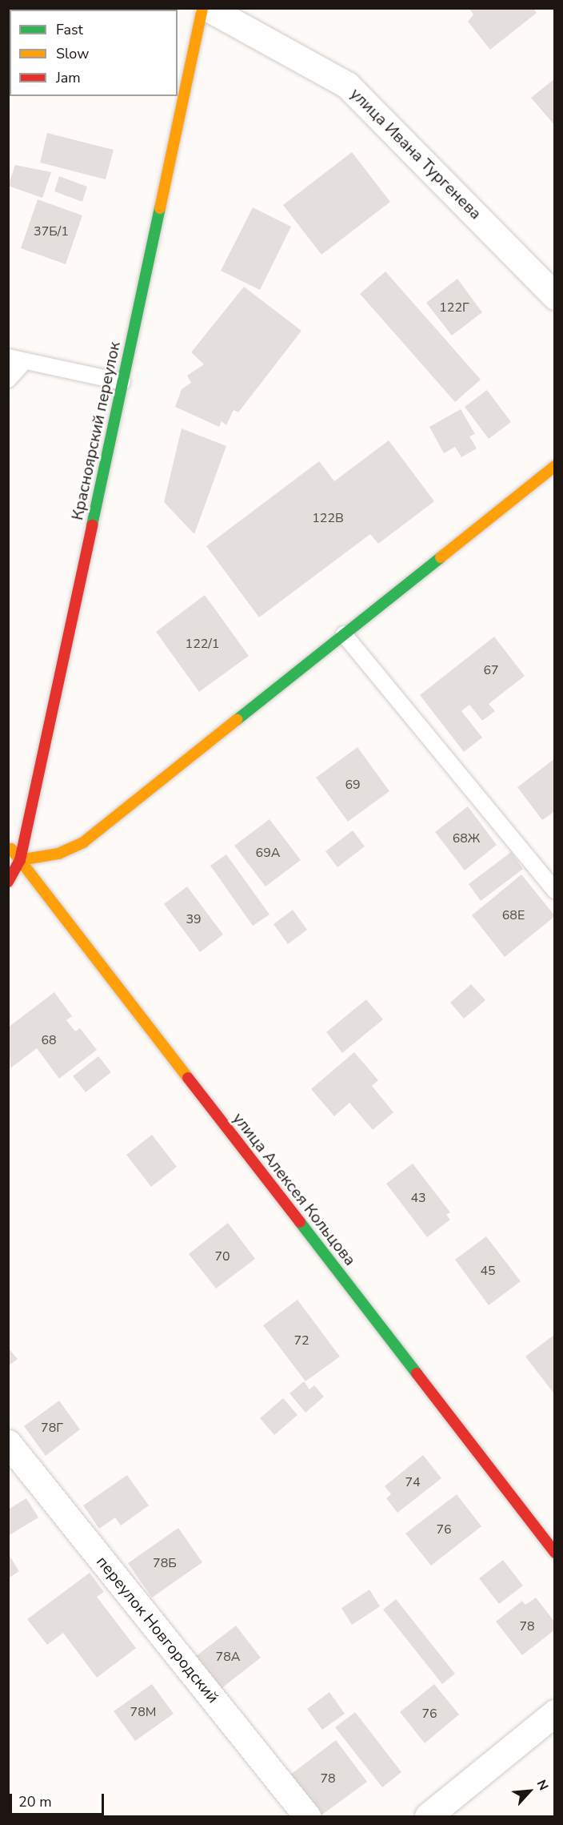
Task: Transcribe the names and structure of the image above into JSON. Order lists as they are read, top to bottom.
{
  "streets": {
    "street": [
      "улица Ивана Тургенева",
      "Красноярский переулок",
      "улица Алексея Кольцова",
      "переулок Новгородский"
    ]
  },
  "crossings": [
    ["Красноярский переулок", "улица Алексея Кольцова"]
  ],
  "house_numbers": [
    "37Б/1",
    "122Г",
    "122В",
    "122/1",
    "67",
    "69",
    "68Ж",
    "69А",
    "68Е",
    "39",
    "68",
    "43",
    "70",
    "45",
    "72",
    "78Г",
    "74",
    "76",
    "78Б",
    "78",
    "78А",
    "78М",
    "76",
    "78"
  ],
  "legend": ["Fast", "Slow", "Jam"],
  "scale_bar": "20 m",
  "north": "top right"
}
